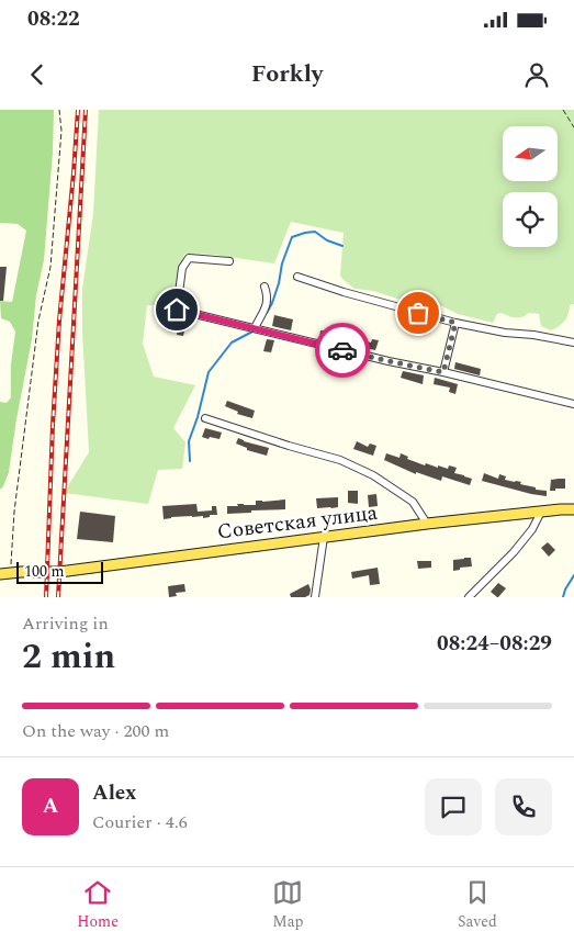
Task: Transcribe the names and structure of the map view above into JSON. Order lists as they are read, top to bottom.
{
  "streets": {
    "main road": ["Советская улица"]
  },
  "scale_bar": "100 m",
  "north": "left",
  "page": {
    "status": "08:22",
    "header": "Forkly",
    "scale": "100 m",
    "heading": ["2 min", "Arriving in", "08:24–08:29"],
    "panel": ["Alex", "Courier · 4.6"],
    "bar": "On the way · 200 m",
    "round": "A",
    "tabs": ["Home", "Map", "Saved"]
  }
}
